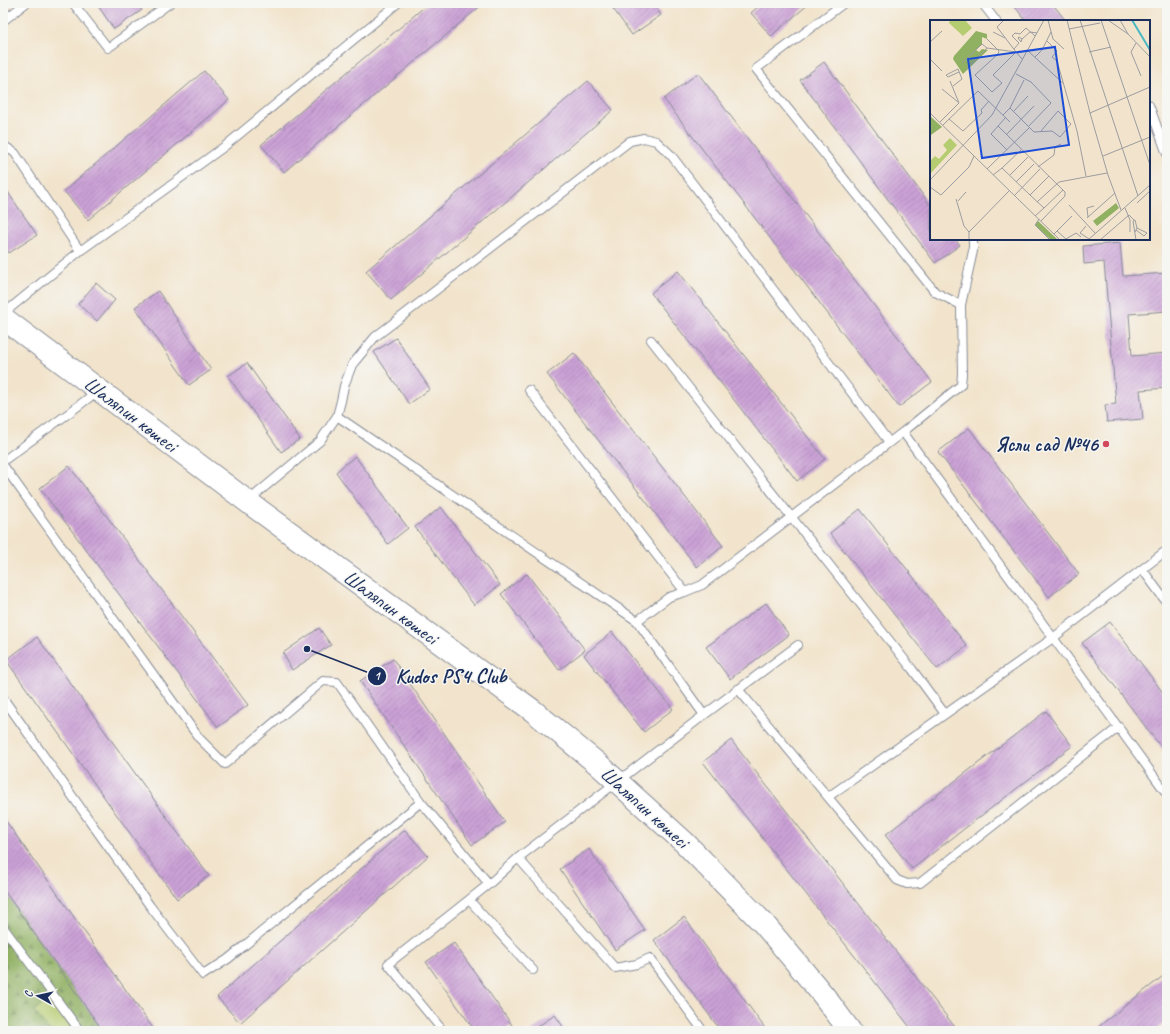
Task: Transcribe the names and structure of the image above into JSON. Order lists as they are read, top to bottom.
{
  "streets": {
    "main road": ["Шаляпин көшесі"]
  },
  "places": ["Ясли сад №46", "Kudos PS4 Club"],
  "north": "left"
}
